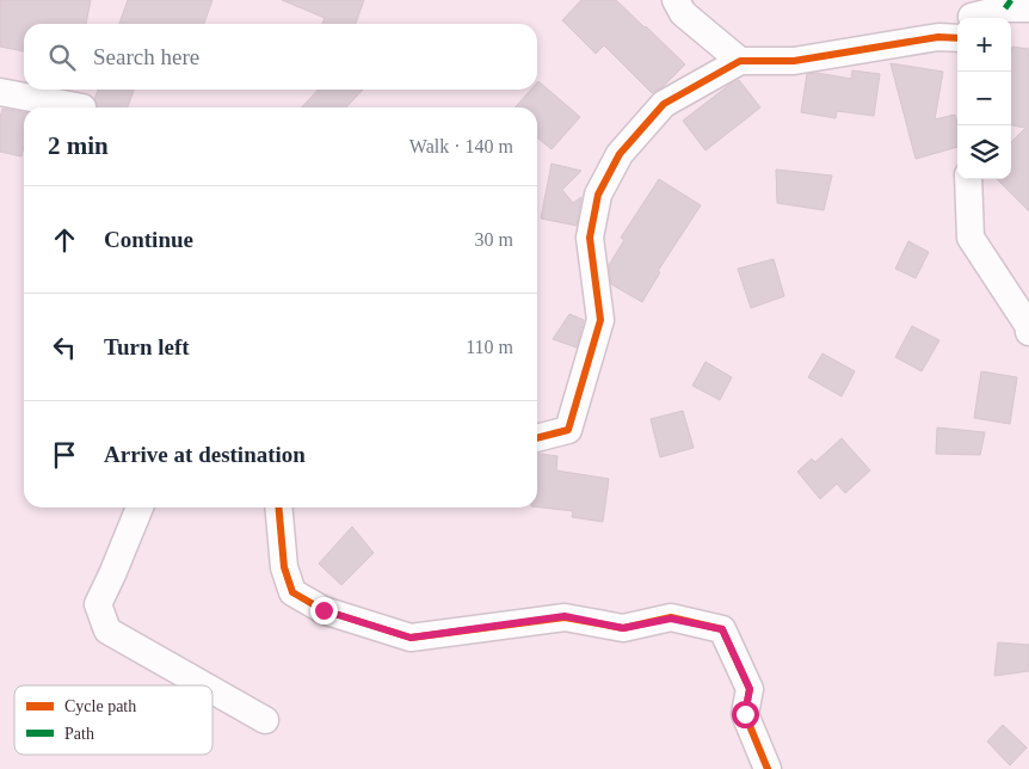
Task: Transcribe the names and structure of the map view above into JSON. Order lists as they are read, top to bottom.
{
  "legend": ["Cycle path", "Path"],
  "page": {
    "map_buttons": ["+", "−"],
    "search": "Search here",
    "heading": ["2 min", "Walk · 140 m"],
    "list": [
      ["Continue", "30 m"],
      ["Turn left", "110 m"],
      "Arrive at destination"
    ]
  }
}
